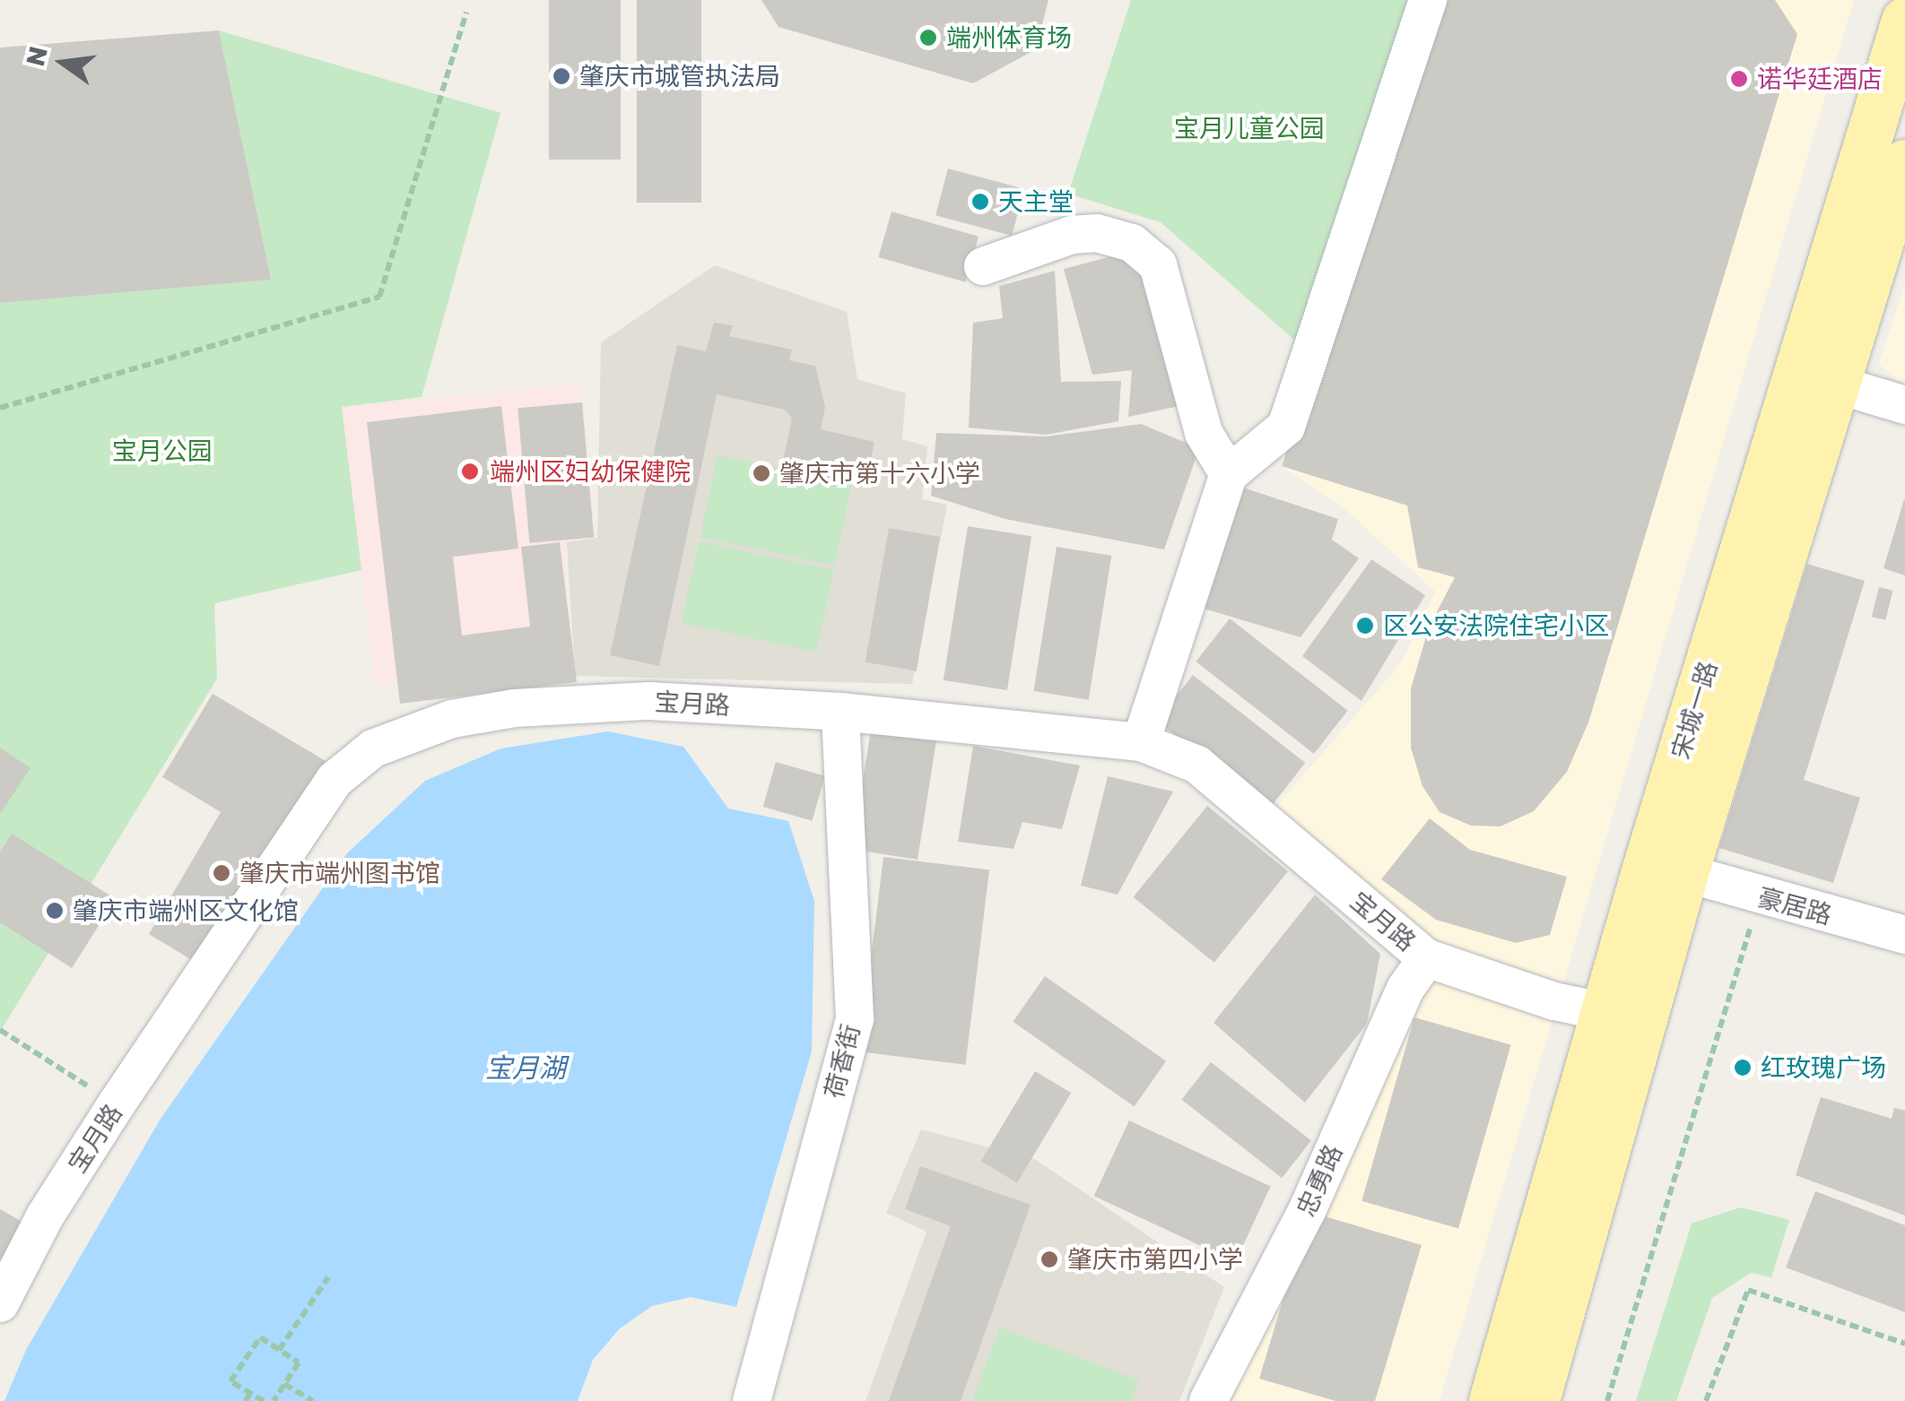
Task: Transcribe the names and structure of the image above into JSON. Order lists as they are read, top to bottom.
{
  "streets": {
    "main road": ["宋城一路"],
    "street": [
      "宝月路",
      "豪居路",
      "荷香街",
      "忠勇路"
    ]
  },
  "crossings": [
    ["宝月路", "宋城一路"],
    ["宝月路", "荷香街"],
    ["宝月路", "忠勇路"],
    ["宋城一路", "豪居路"]
  ],
  "water": ["宝月湖"],
  "parks": ["宝月儿童公园", "宝月公园"],
  "places": [
    "端州体育场",
    "肇庆市城管执法局",
    "诺华廷酒店",
    "天主堂",
    "端州区妇幼保健院",
    "肇庆市第十六小学",
    "区公安法院住宅小区",
    "肇庆市端州图书馆",
    "肇庆市端州区文化馆",
    "红玫瑰广场",
    "肇庆市第四小学"
  ],
  "north": "left"
}
